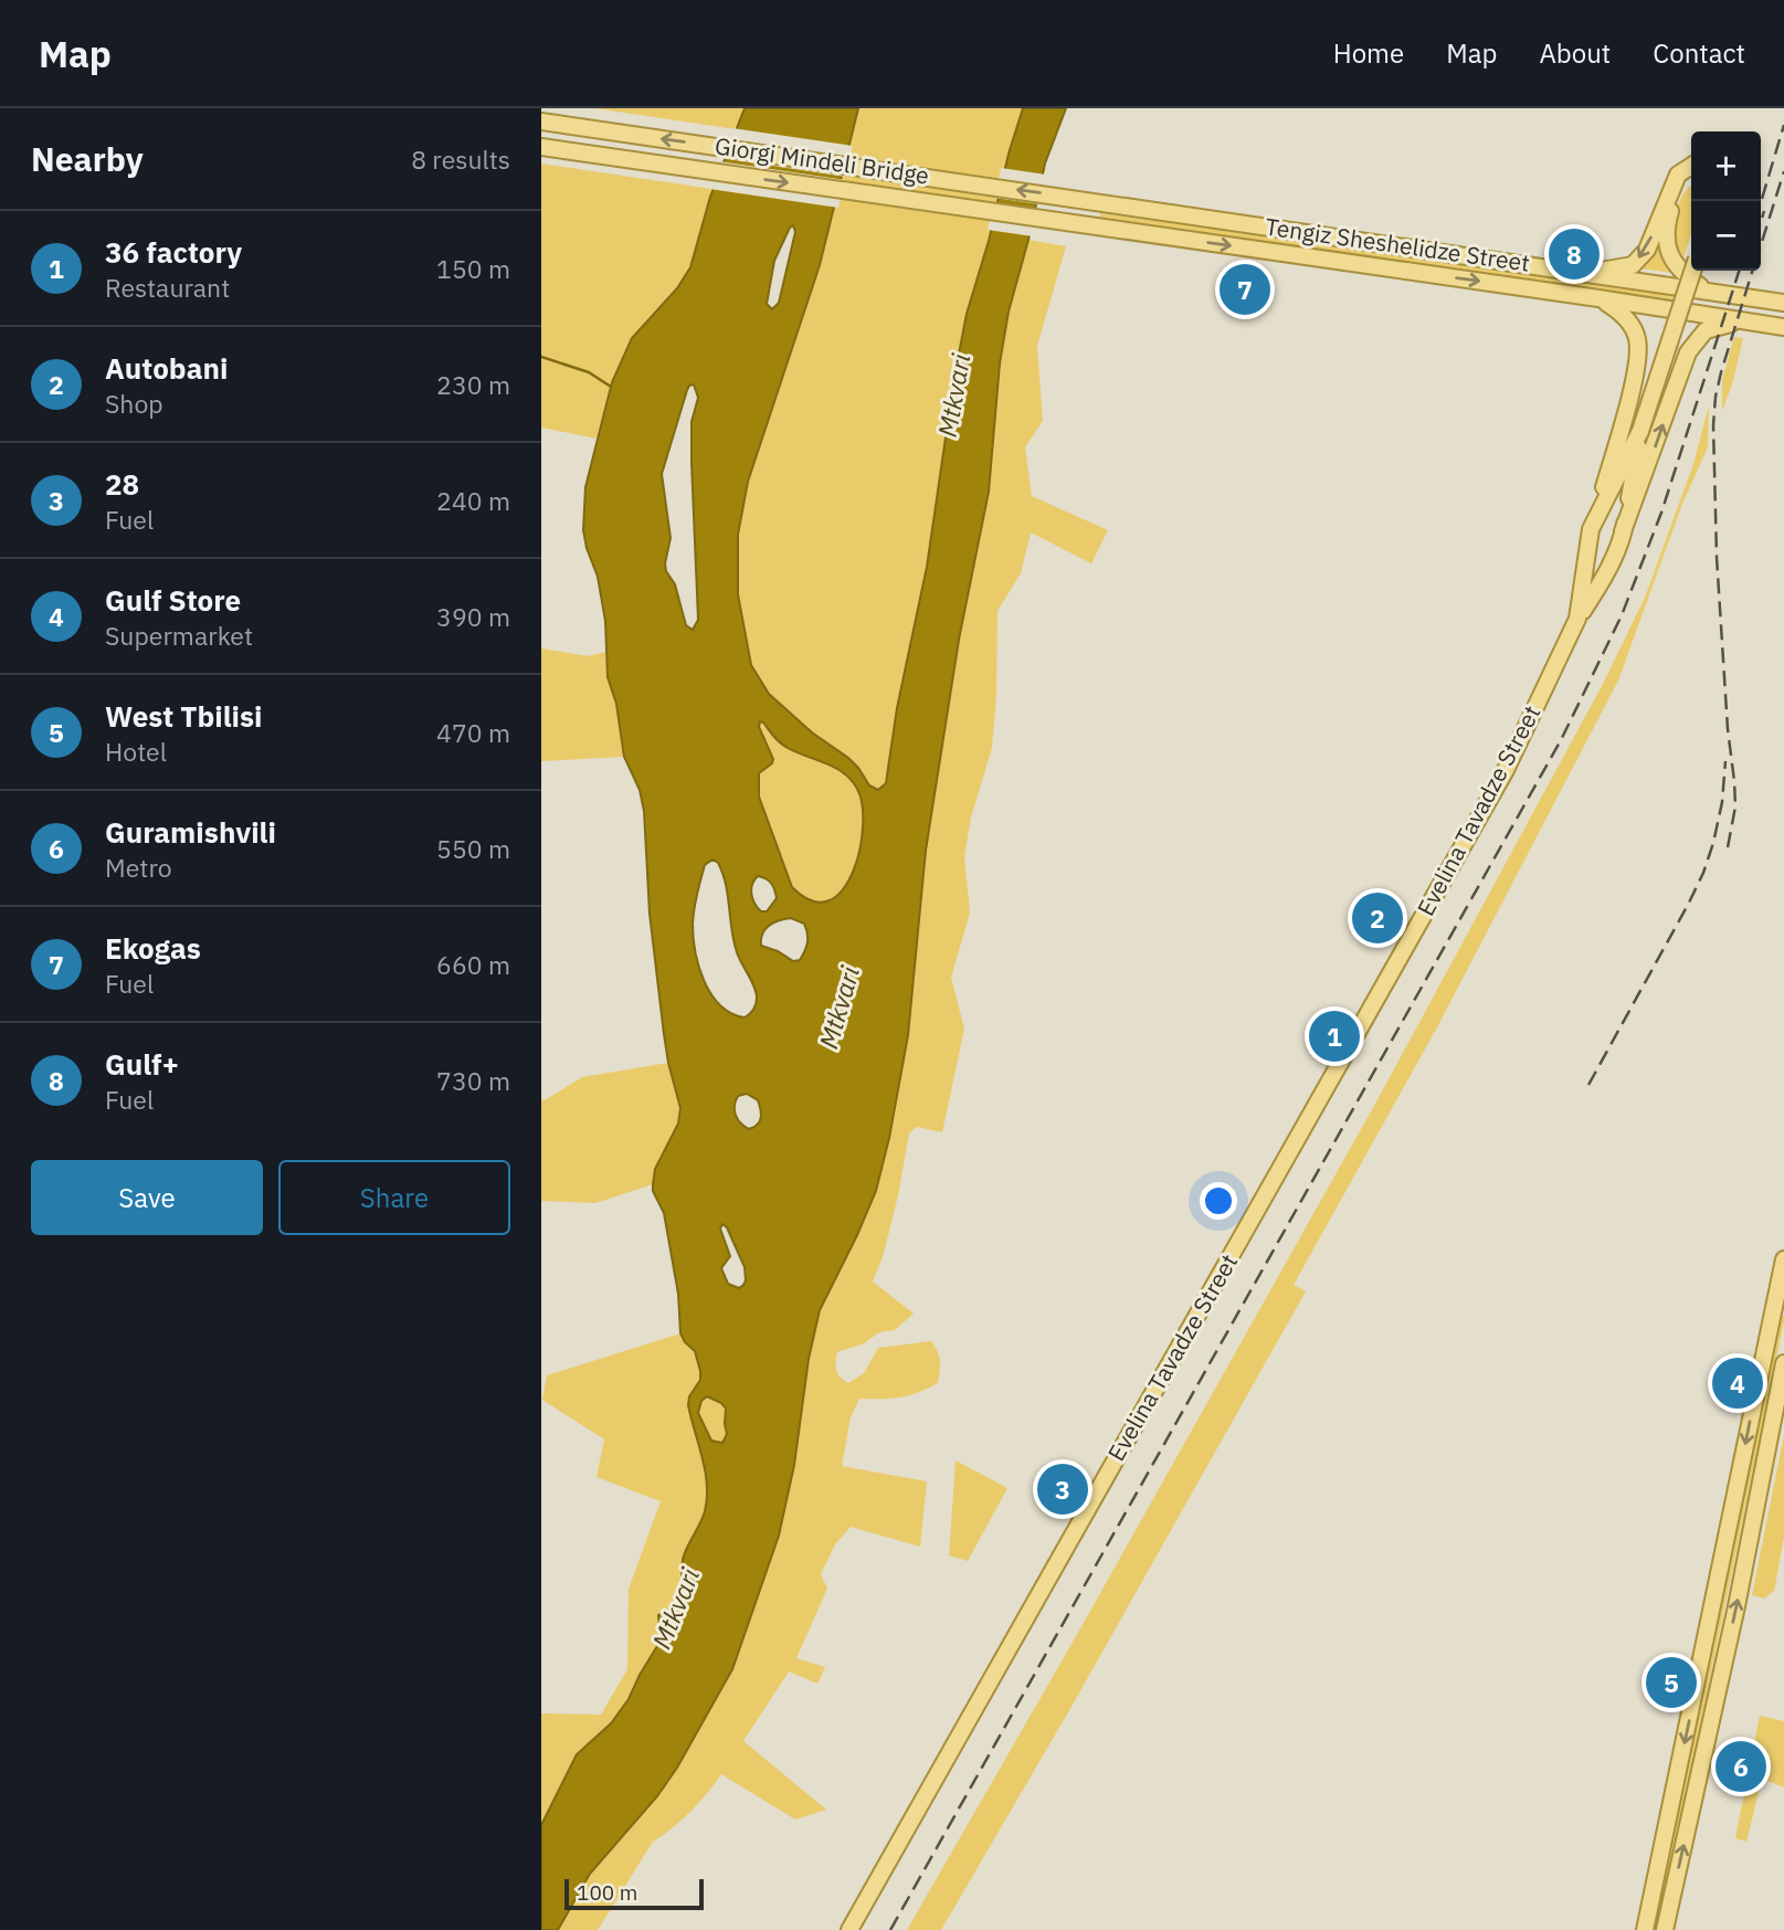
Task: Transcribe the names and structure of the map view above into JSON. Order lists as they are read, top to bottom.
{
  "streets": {
    "main road": ["Giorgi Mindeli Bridge", "Tengiz Sheshelidze Street", "Evelina Tavadze Street"]
  },
  "crossings": [
    ["Giorgi Mindeli Bridge", "Tengiz Sheshelidze Street"]
  ],
  "water": ["Mtkvari"],
  "scale_bar": "100 m",
  "page": {
    "header": "Map",
    "nav": [
      "Home",
      "Map",
      "About",
      "Contact"
    ],
    "heading": ["Nearby", "8 results"],
    "map_buttons": ["+", "−"],
    "list": [
      {
        "mark": "1",
        "name": "36 factory",
        "note": "Restaurant",
        "value": "150 m"
      },
      {
        "mark": "2",
        "name": "Autobani",
        "note": "Shop",
        "value": "230 m"
      },
      {
        "mark": "3",
        "name": "28",
        "note": "Fuel",
        "value": "240 m"
      },
      {
        "mark": "4",
        "name": "Gulf Store",
        "note": "Supermarket",
        "value": "390 m"
      },
      {
        "mark": "5",
        "name": "West Tbilisi",
        "note": "Hotel",
        "value": "470 m"
      },
      {
        "mark": "6",
        "name": "Guramishvili",
        "note": "Metro",
        "value": "550 m"
      },
      {
        "mark": "7",
        "name": "Ekogas",
        "note": "Fuel",
        "value": "660 m"
      },
      {
        "mark": "8",
        "name": "Gulf+",
        "note": "Fuel",
        "value": "730 m"
      }
    ],
    "pins": [
      "8",
      "7",
      "2",
      "1",
      "4",
      "3",
      "5",
      "6"
    ],
    "buttons": ["Save", "Share"],
    "scale": "100 m"
  }
}
